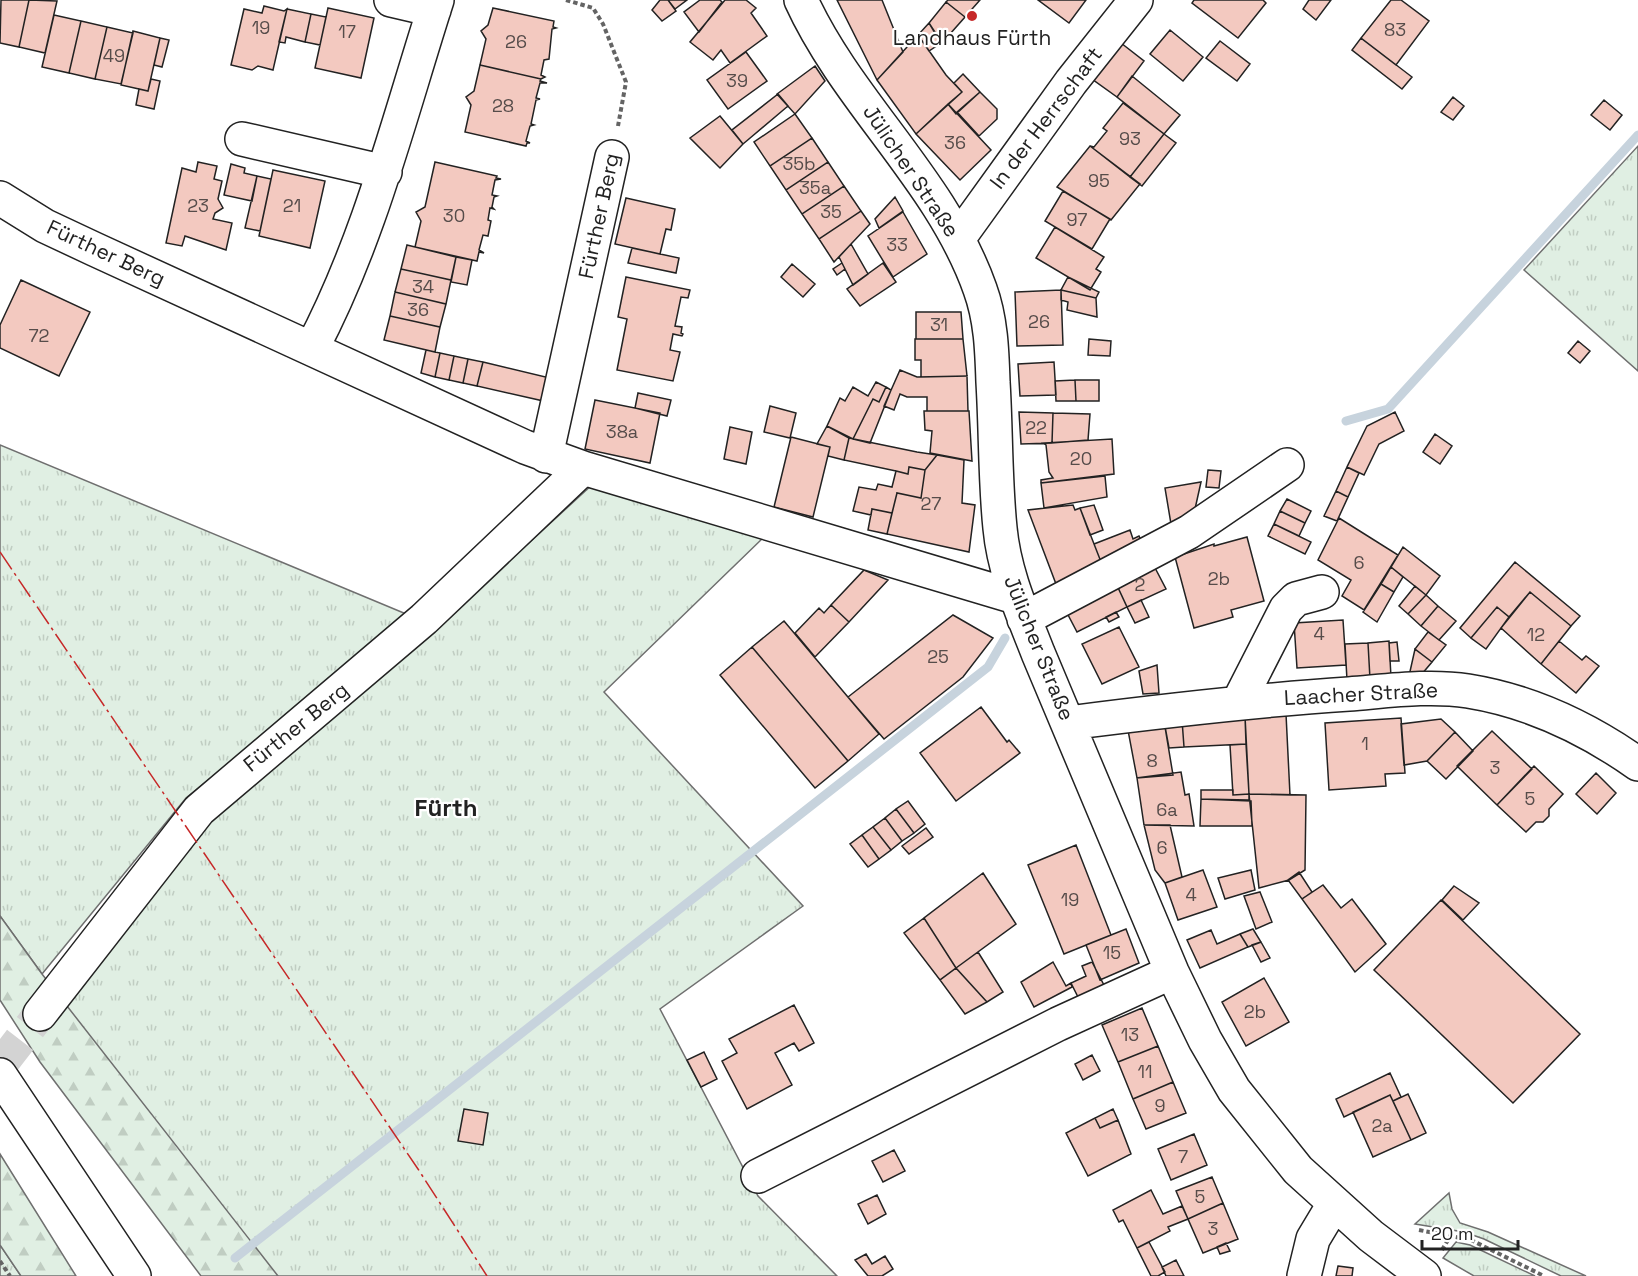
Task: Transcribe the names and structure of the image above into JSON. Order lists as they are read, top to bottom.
{
  "streets": {
    "street": [
      "In der Herrschaft",
      "Jülicher Straße",
      "Fürther Berg",
      "Laacher Straße"
    ]
  },
  "crossings": [
    ["In der Herrschaft", "Jülicher Straße"],
    ["Jülicher Straße", "Fürther Berg"],
    ["Jülicher Straße", "Laacher Straße"]
  ],
  "districts": ["Fürth"],
  "places": ["Landhaus Fürth"],
  "house_numbers": [
    "19",
    "83",
    "17",
    "26",
    "49",
    "39",
    "28",
    "93",
    "36",
    "35b",
    "95",
    "35a",
    "23",
    "21",
    "35",
    "30",
    "97",
    "33",
    "34",
    "36",
    "26",
    "31",
    "72",
    "22",
    "38a",
    "20",
    "27",
    "6",
    "2b",
    "2",
    "4",
    "12",
    "25",
    "1",
    "8",
    "3",
    "5",
    "6a",
    "6",
    "4",
    "19",
    "15",
    "2b",
    "13",
    "11",
    "9",
    "2a",
    "7",
    "5",
    "3"
  ],
  "scale_bar": "20 m"
}
